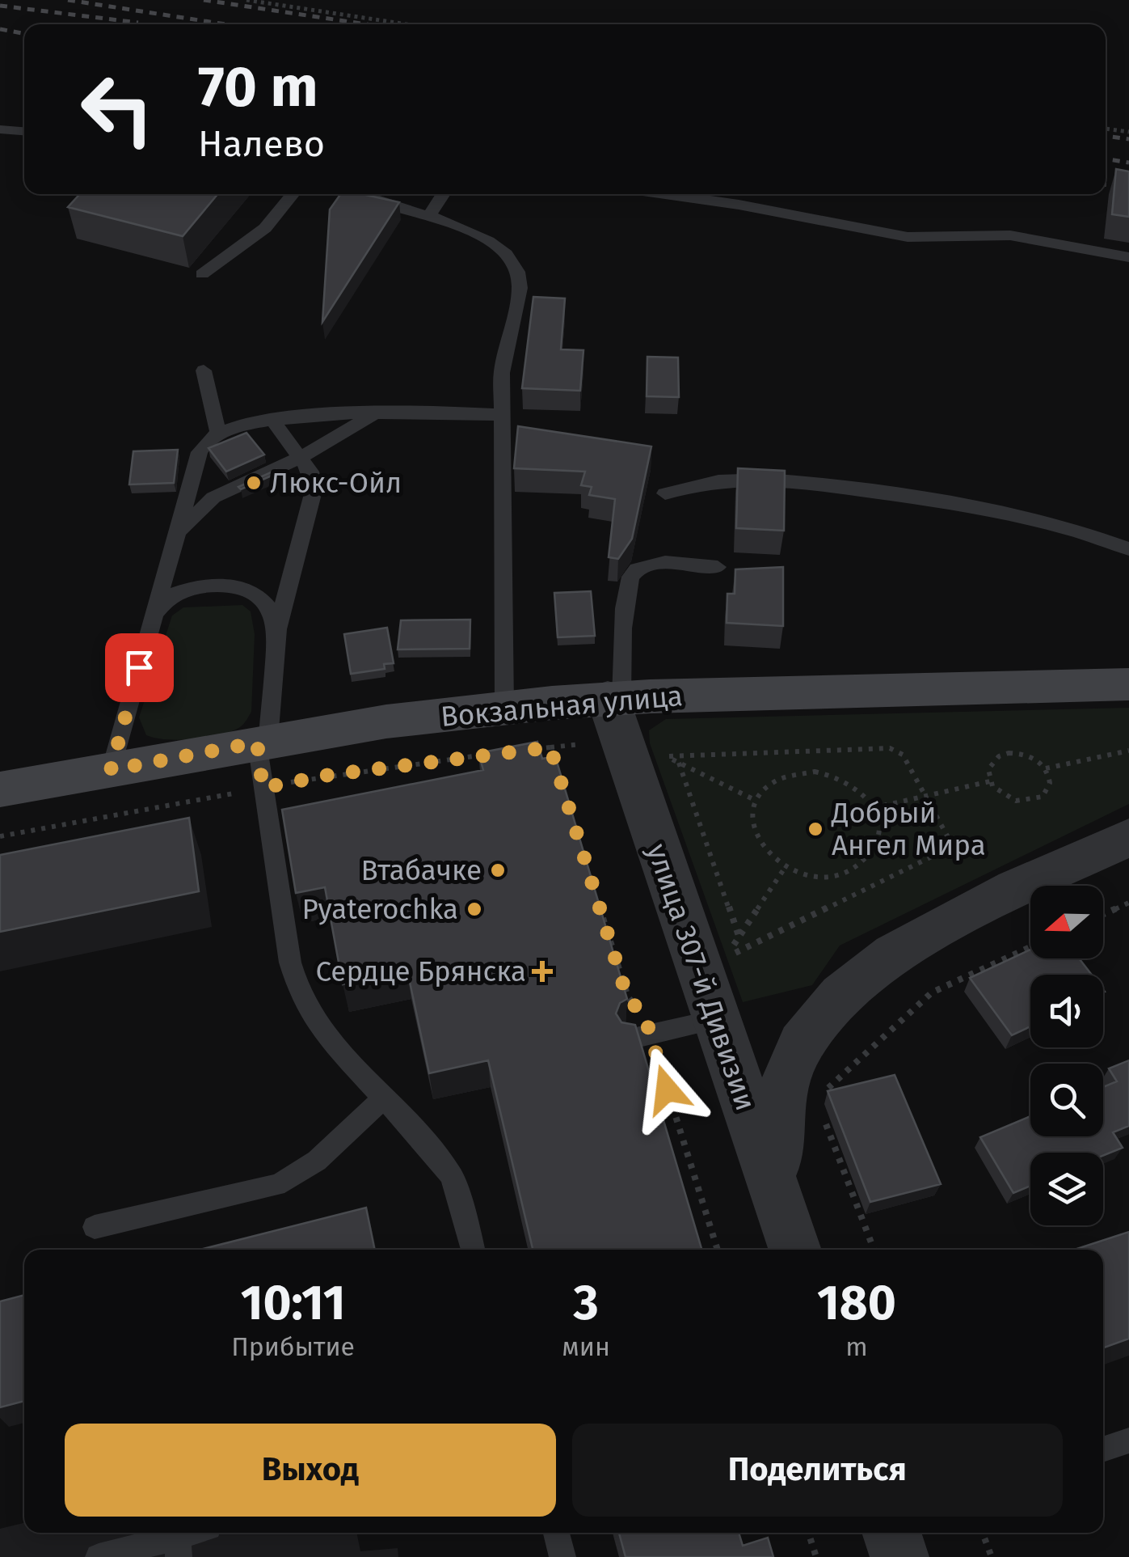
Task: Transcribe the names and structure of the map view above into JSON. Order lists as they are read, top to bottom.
{
  "streets": {
    "main road": ["Вокзальная улица"],
    "street": ["улица 307-й Дивизии"]
  },
  "crossings": [
    ["Вокзальная улица", "улица 307-й Дивизии"]
  ],
  "places": {
    "other": [
      "Люкс-Ойл",
      "Добрый Ангел Мира",
      "Втабачке",
      "Pyaterochka"
    ],
    "health": ["Сердце Брянска"]
  },
  "north": "left",
  "page": {
    "turn": ["70 m", "Налево"],
    "eta": [
      "10:11",
      "Прибытие",
      "3",
      "мин",
      "180",
      "m"
    ],
    "buttons": ["Выход", "Поделиться"]
  }
}
